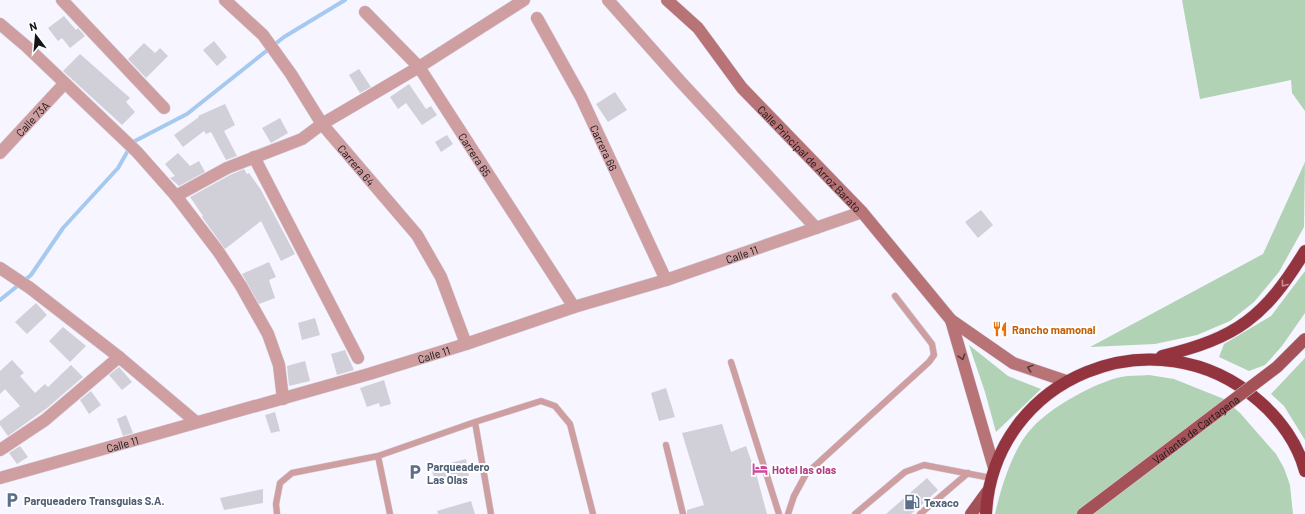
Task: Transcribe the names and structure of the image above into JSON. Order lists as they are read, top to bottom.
{
  "streets": {
    "main road": ["Variante de Cartagena"],
    "street": [
      "Calle 73A",
      "Carrera 66",
      "Carrera 65",
      "Calle Principal de Arroz Barato",
      "Carrera 64",
      "Calle 11"
    ]
  },
  "crossings": [
    ["Carrera 66", "Calle 11"],
    ["Carrera 65", "Calle 11"],
    ["Calle Principal de Arroz Barato", "Calle 11"],
    ["Carrera 64", "Calle 11"]
  ],
  "places": {
    "restaurant": ["Rancho mamonal"],
    "hotel": ["Hotel las olas"],
    "parking": ["Parqueadero Las Olas", "Parqueadero Transguias S.A."],
    "fuel station": ["Texaco"]
  },
  "north": "top"
}
